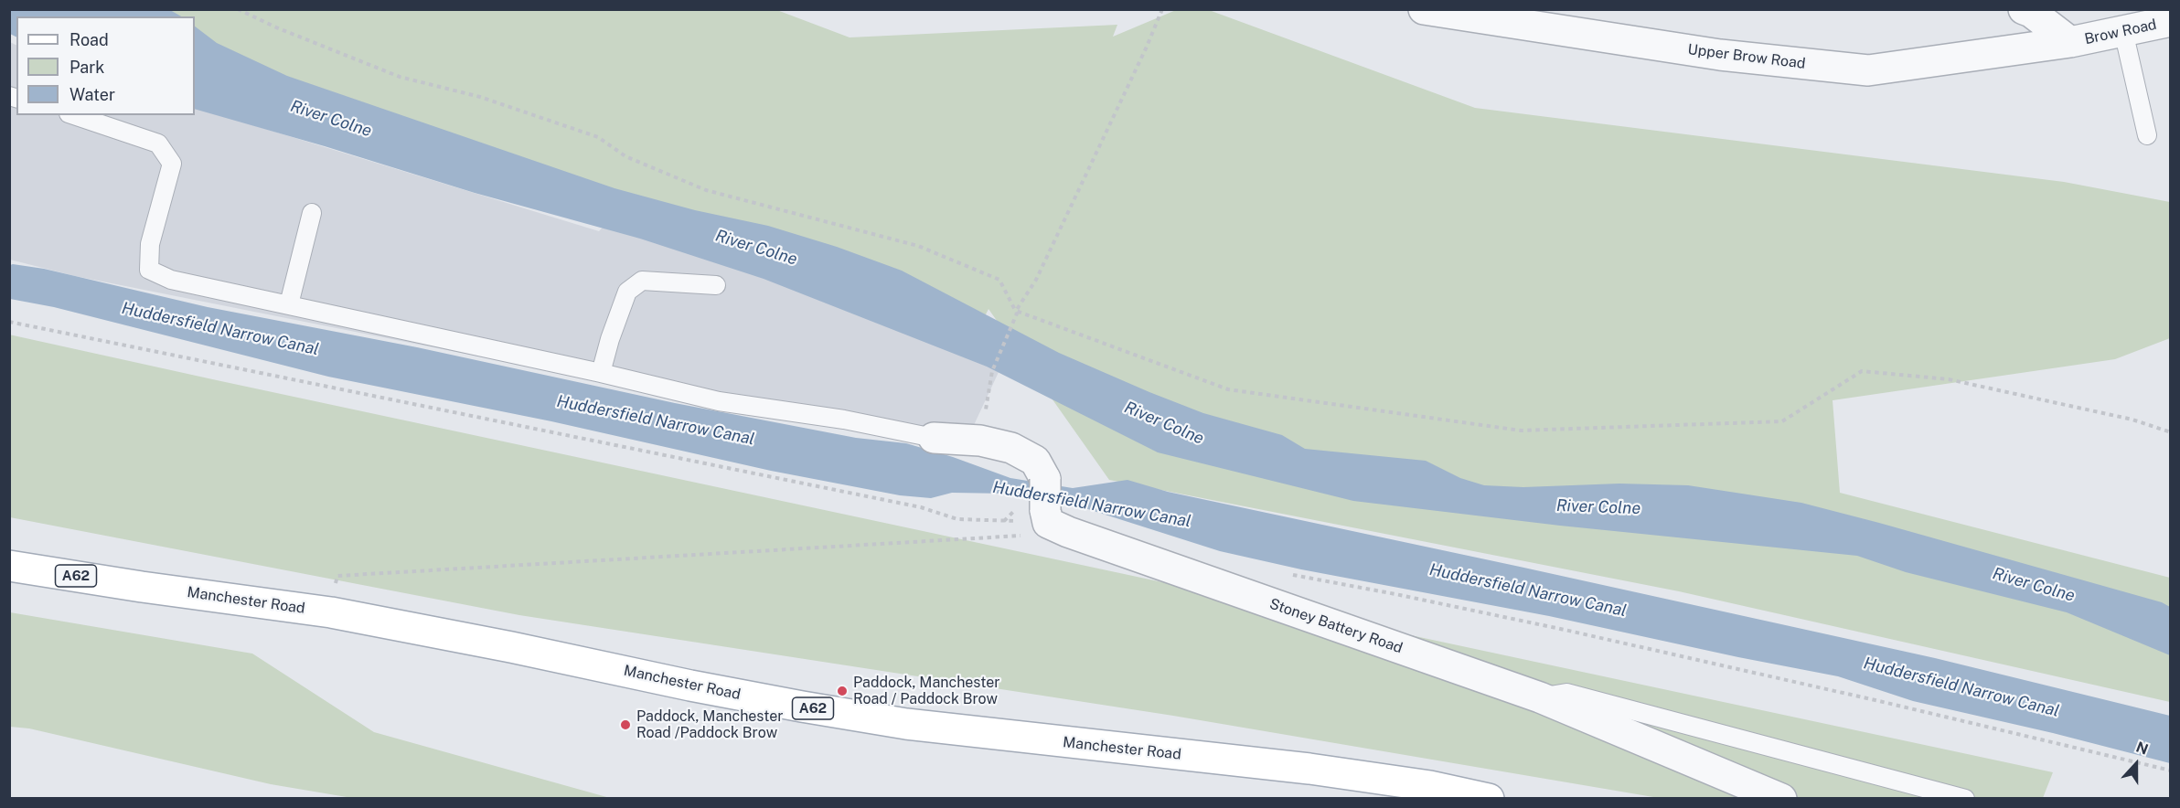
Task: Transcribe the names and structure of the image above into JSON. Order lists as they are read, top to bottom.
{
  "streets": {
    "main road": ["A62", "Manchester Road"],
    "street": ["Brow Road", "Upper Brow Road", "Stoney Battery Road"]
  },
  "crossings": [
    ["Brow Road", "Upper Brow Road"]
  ],
  "water": ["River Colne", "Huddersfield Narrow Canal"],
  "places": ["Paddock, Manchester Road / Paddock Brow", "Paddock, Manchester Road /Paddock Brow"],
  "legend": ["Road", "Park", "Water"],
  "north": "top"
}
